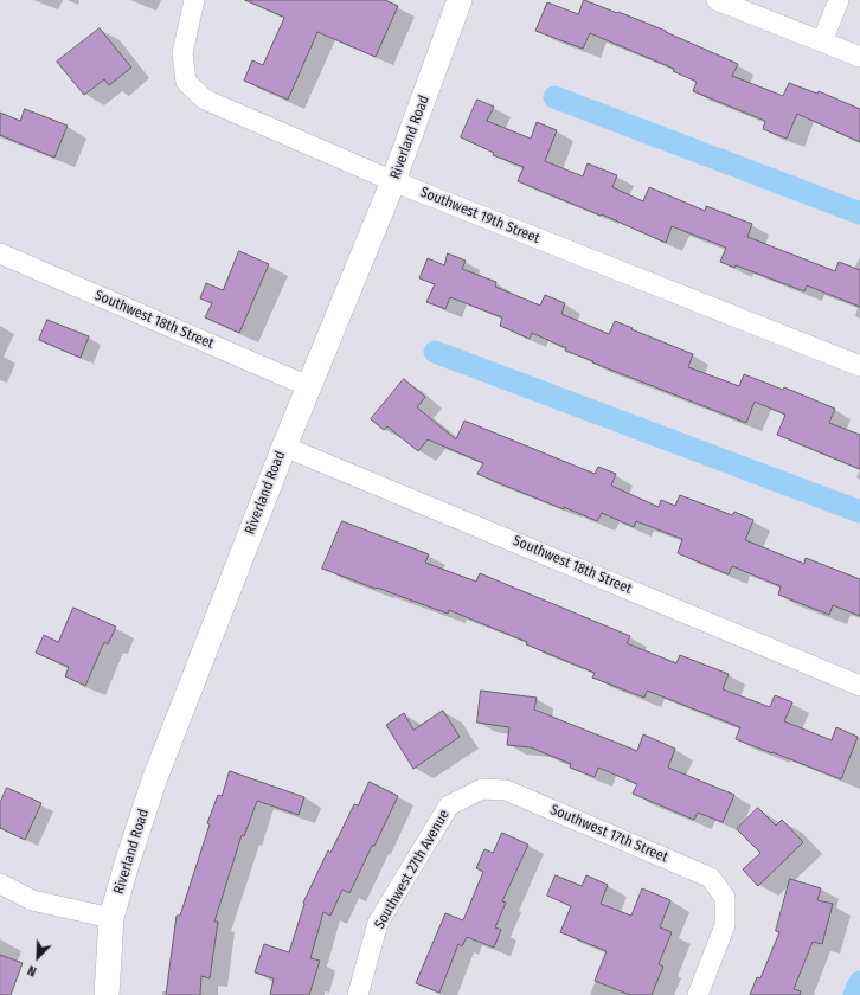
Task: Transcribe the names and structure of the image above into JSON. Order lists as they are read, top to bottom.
{
  "streets": {
    "street": [
      "Riverland Road",
      "Southwest 19th Street",
      "Southwest 18th Street",
      "Southwest 17th Street",
      "Southwest 27th Avenue"
    ]
  },
  "crossings": [
    ["Riverland Road", "Southwest 19th Street"],
    ["Riverland Road", "Southwest 18th Street"],
    ["Southwest 17th Street", "Southwest 27th Avenue"]
  ],
  "north": "bottom left"
}
